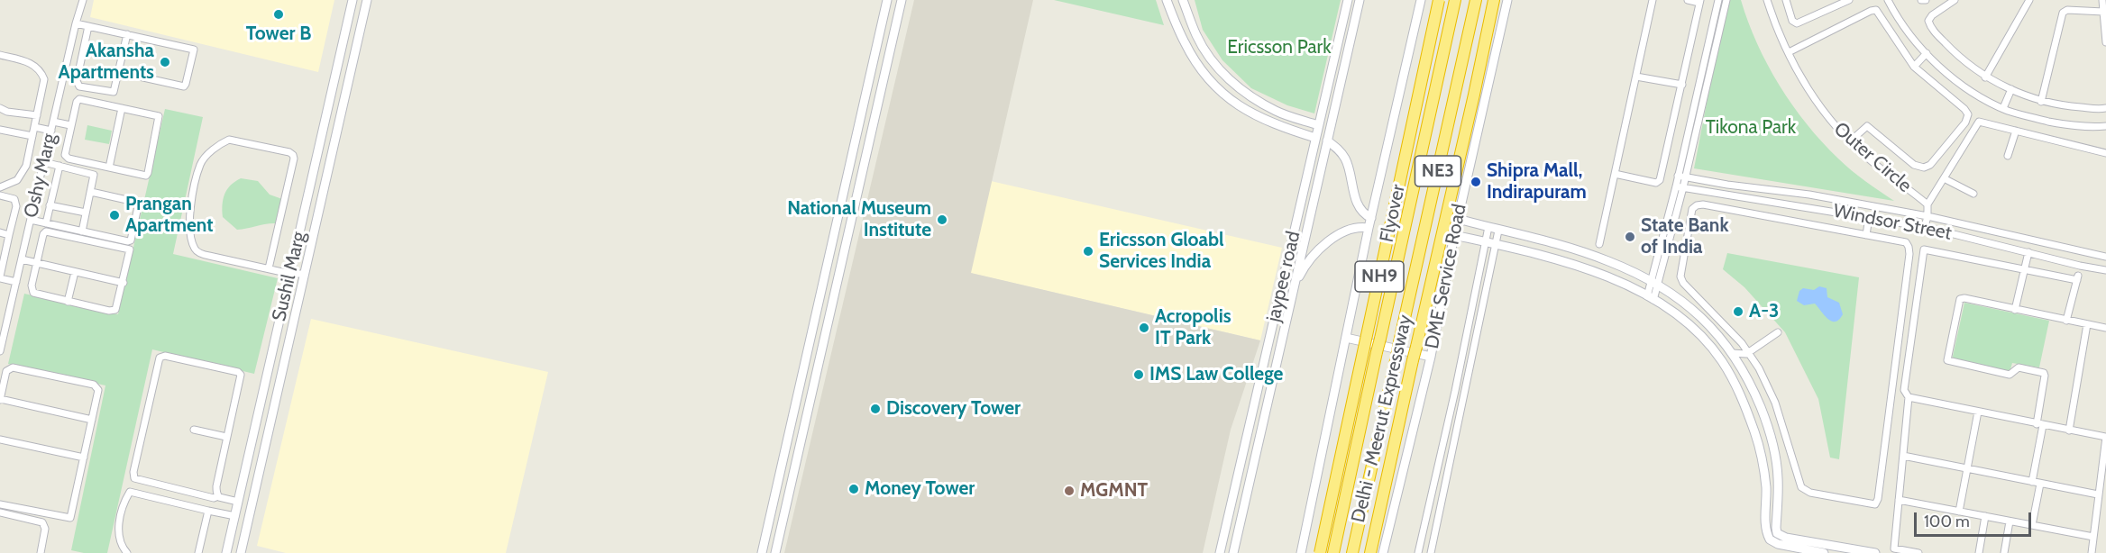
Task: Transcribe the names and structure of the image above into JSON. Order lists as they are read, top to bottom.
{
  "streets": {
    "highway": [
      "NE3",
      "Flyover",
      "NH9",
      "Delhi - Meerut Expressway"
    ],
    "street": [
      "Outer Circle",
      "Oshy Marg",
      "Windsor Street",
      "Sushil Marg",
      "jaypee road",
      "DME Service Road"
    ]
  },
  "crossings": [
    ["Outer Circle", "Windsor Street"]
  ],
  "parks": ["Ericsson Park", "Tikona Park"],
  "places": [
    "Tower B",
    "Akansha Apartments",
    "Shipra Mall, Indirapuram",
    "Prangan Apartment",
    "National Museum Institute",
    "State Bank of India",
    "Ericsson Gloabl Services India",
    "A-3",
    "Acropolis IT Park",
    "IMS Law College",
    "Discovery Tower",
    "Money Tower",
    "MGMNT"
  ],
  "scale_bar": "100 m"
}
